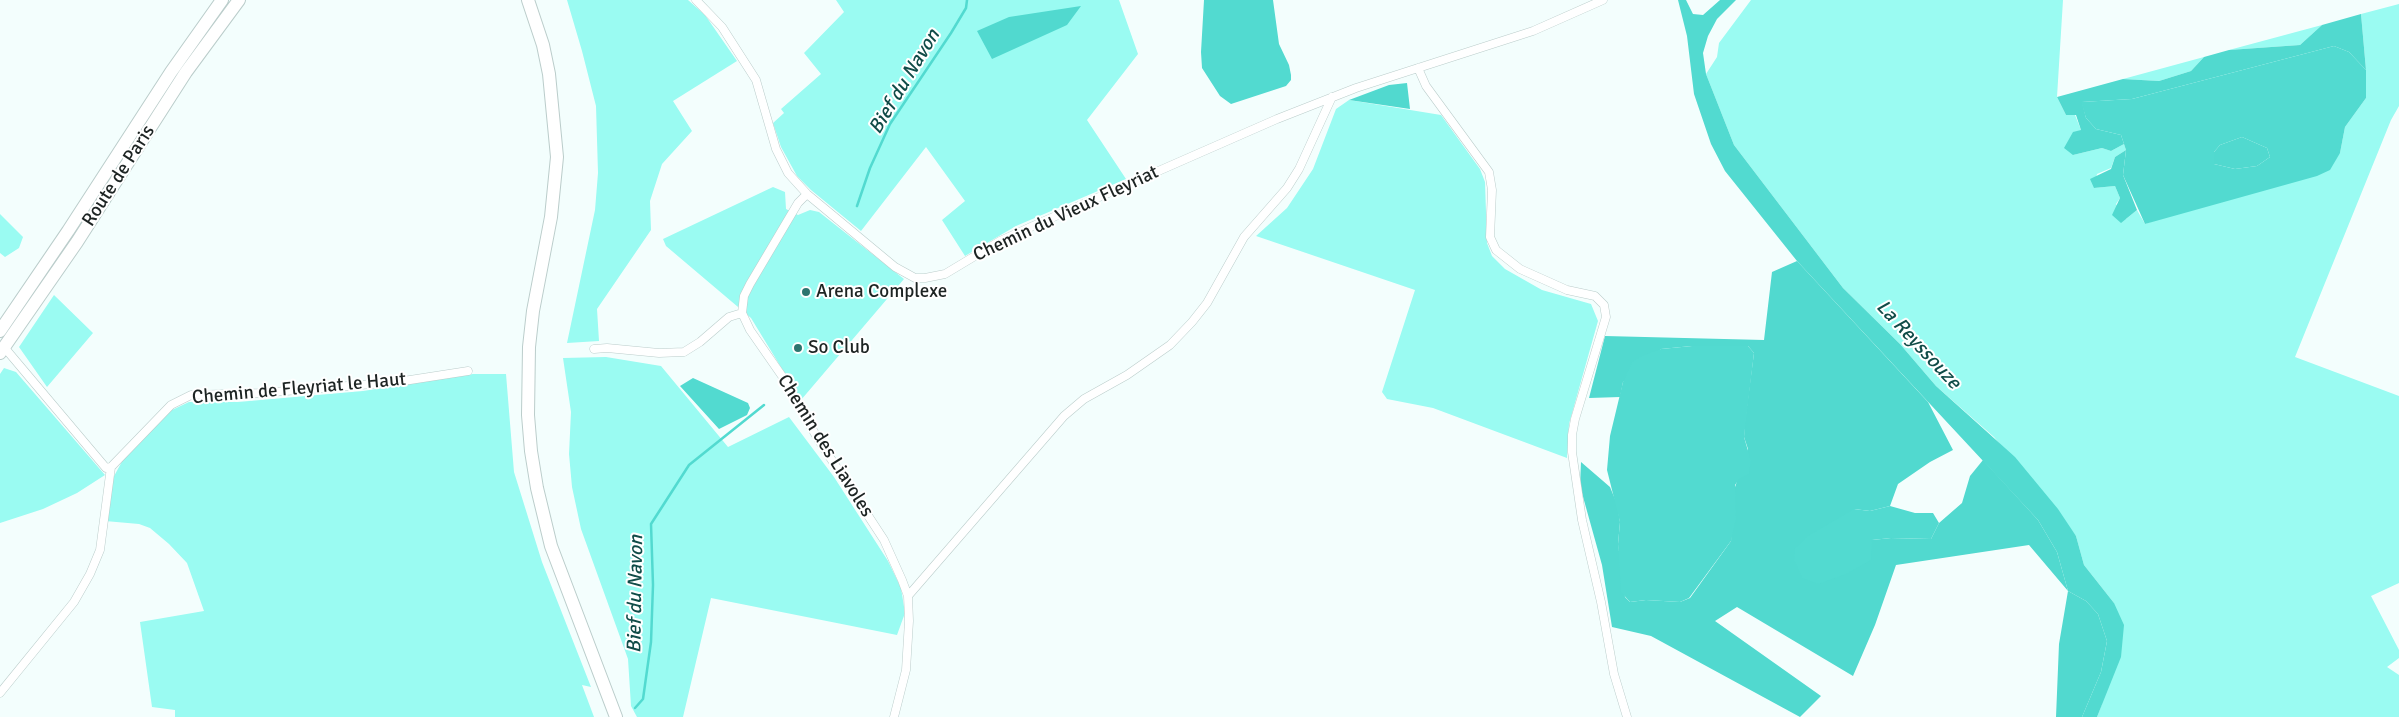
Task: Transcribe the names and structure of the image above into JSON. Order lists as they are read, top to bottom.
{
  "streets": {
    "main road": ["Route de Paris"],
    "street": ["Chemin du Vieux Fleyriat", "Chemin de Fleyriat le Haut", "Chemin des Liavoles"]
  },
  "water": ["Bief du Navon", "La Reyssouze"],
  "places": ["Arena Complexe", "So Club"]
}
